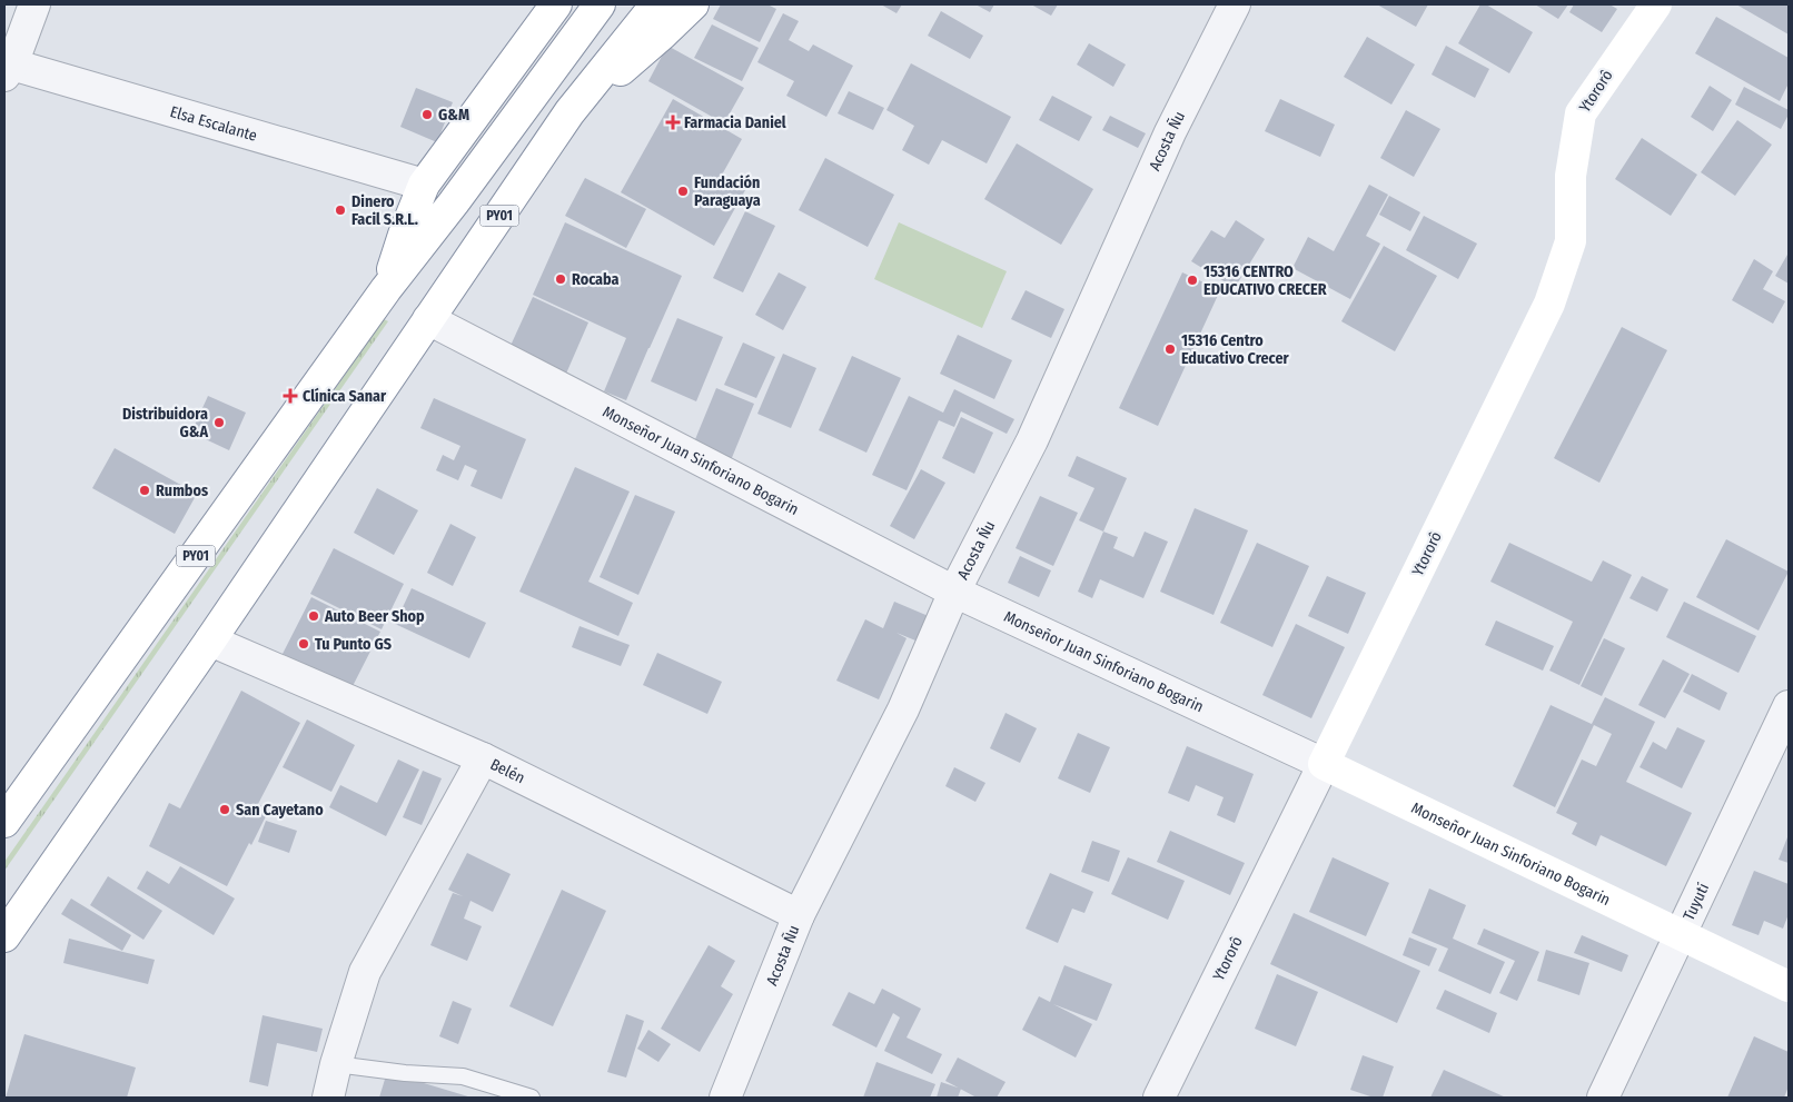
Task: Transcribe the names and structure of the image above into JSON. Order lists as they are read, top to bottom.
{
  "streets": {
    "main road": ["Ytororô", "PY01", "Monseñor Juan Sinforiano Bogarin"],
    "street": [
      "Elsa Escalante",
      "Acosta Ñu",
      "Belén",
      "Tuyutí"
    ]
  },
  "crossings": [
    ["Ytororô", "Monseñor Juan Sinforiano Bogarin"],
    ["Acosta Ñu", "Monseñor Juan Sinforiano Bogarin"],
    ["Acosta Ñu", "Belén"],
    ["PY01", "Monseñor Juan Sinforiano Bogarin"],
    ["PY01", "Belén"],
    ["Monseñor Juan Sinforiano Bogarin", "Tuyutí"]
  ],
  "places": {
    "other": [
      "G&M",
      "Fundación Paraguaya",
      "Dinero Facil S.R.L.",
      "Rocaba",
      "15316 CENTRO EDUCATIVO CRECER",
      "15316 Centro Educativo Crecer",
      "Distribuidora G&A",
      "Rumbos",
      "Auto Beer Shop",
      "Tu Punto GS",
      "San Cayetano"
    ],
    "health": ["Farmacia Daniel", "Clínica Sanar"]
  }
}
